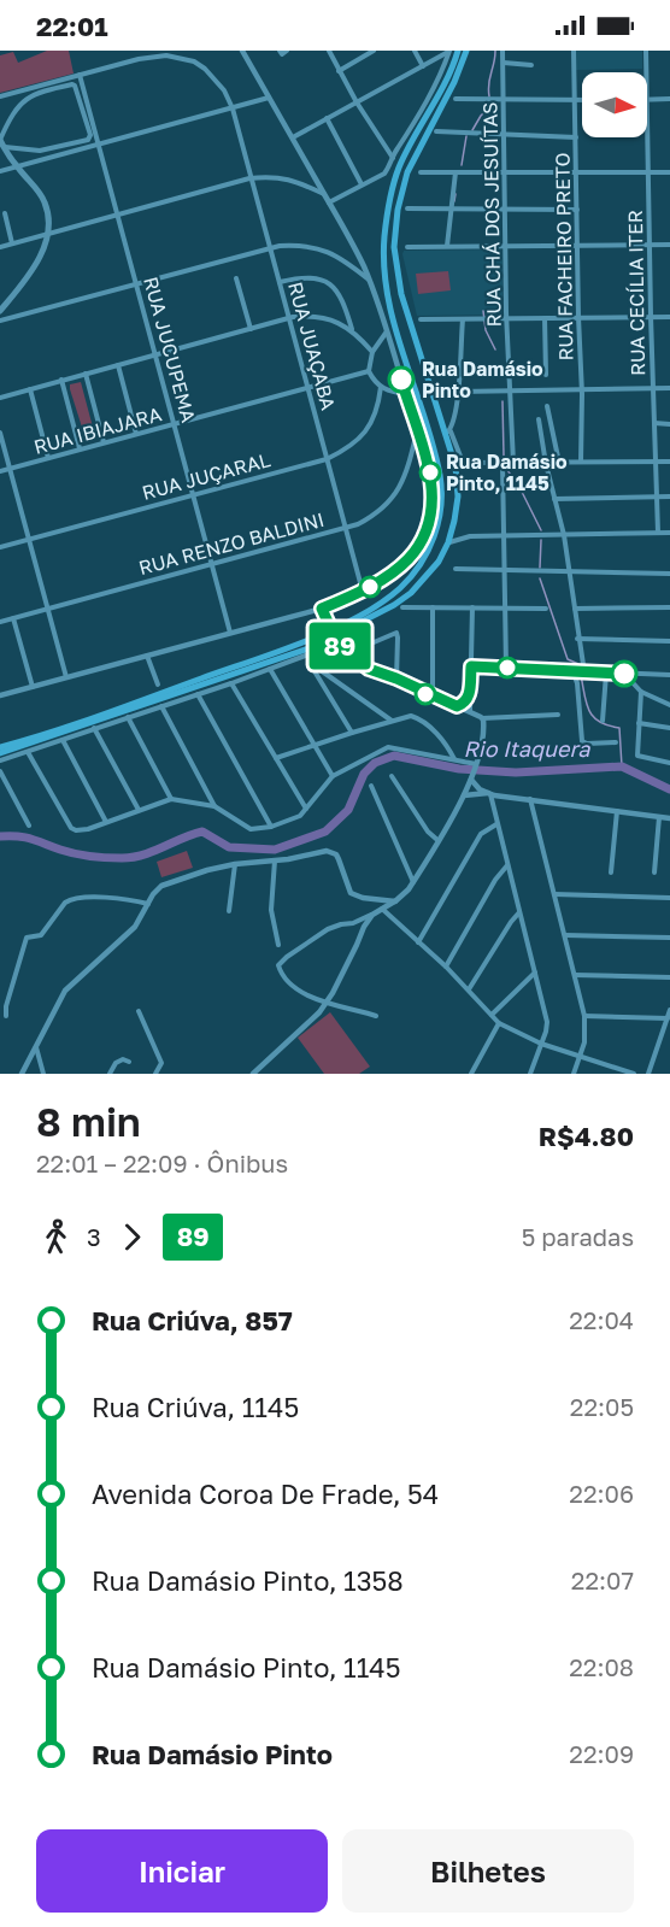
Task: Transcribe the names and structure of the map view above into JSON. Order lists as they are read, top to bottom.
{
  "streets": {
    "street": [
      "RUA CHÁ DOS JESUÍTAS",
      "RUA FACHEIRO PRETO",
      "RUA CECÍLIA ITER",
      "RUA JUAÇABA",
      "RUA JUCUPEMA",
      "RUA IBIAJARA",
      "RUA JUÇARAL",
      "RUA RENZO BALDINI"
    ]
  },
  "crossings": [
    ["RUA JUAÇABA", "RUA JUCUPEMA"],
    ["RUA JUAÇABA", "RUA IBIAJARA"],
    ["RUA JUAÇABA", "RUA JUÇARAL"],
    ["RUA JUAÇABA", "RUA RENZO BALDINI"],
    ["RUA JUCUPEMA", "RUA IBIAJARA"],
    ["RUA JUCUPEMA", "RUA JUÇARAL"],
    ["RUA JUCUPEMA", "RUA RENZO BALDINI"]
  ],
  "water": ["Rio Itaquera"],
  "places": ["Rua Damásio Pinto", "Rua Damásio Pinto, 1145"],
  "lines": ["bus line 89"],
  "north": "right",
  "page": {
    "status": "22:01",
    "on_map": "89",
    "heading": ["8 min", "22:01 – 22:09 · Ônibus", "R$4.80"],
    "legs": ["3", "89", "5 paradas"],
    "list": [
      {
        "name": "Rua Criúva, 857",
        "value": "22:04"
      },
      {
        "name": "Rua Criúva, 1145",
        "value": "22:05"
      },
      {
        "name": "Avenida Coroa De Frade, 54",
        "value": "22:06"
      },
      {
        "name": "Rua Damásio Pinto, 1358",
        "value": "22:07"
      },
      {
        "name": "Rua Damásio Pinto, 1145",
        "value": "22:08"
      },
      {
        "name": "Rua Damásio Pinto",
        "value": "22:09"
      }
    ],
    "buttons": ["Iniciar", "Bilhetes"]
  }
}
